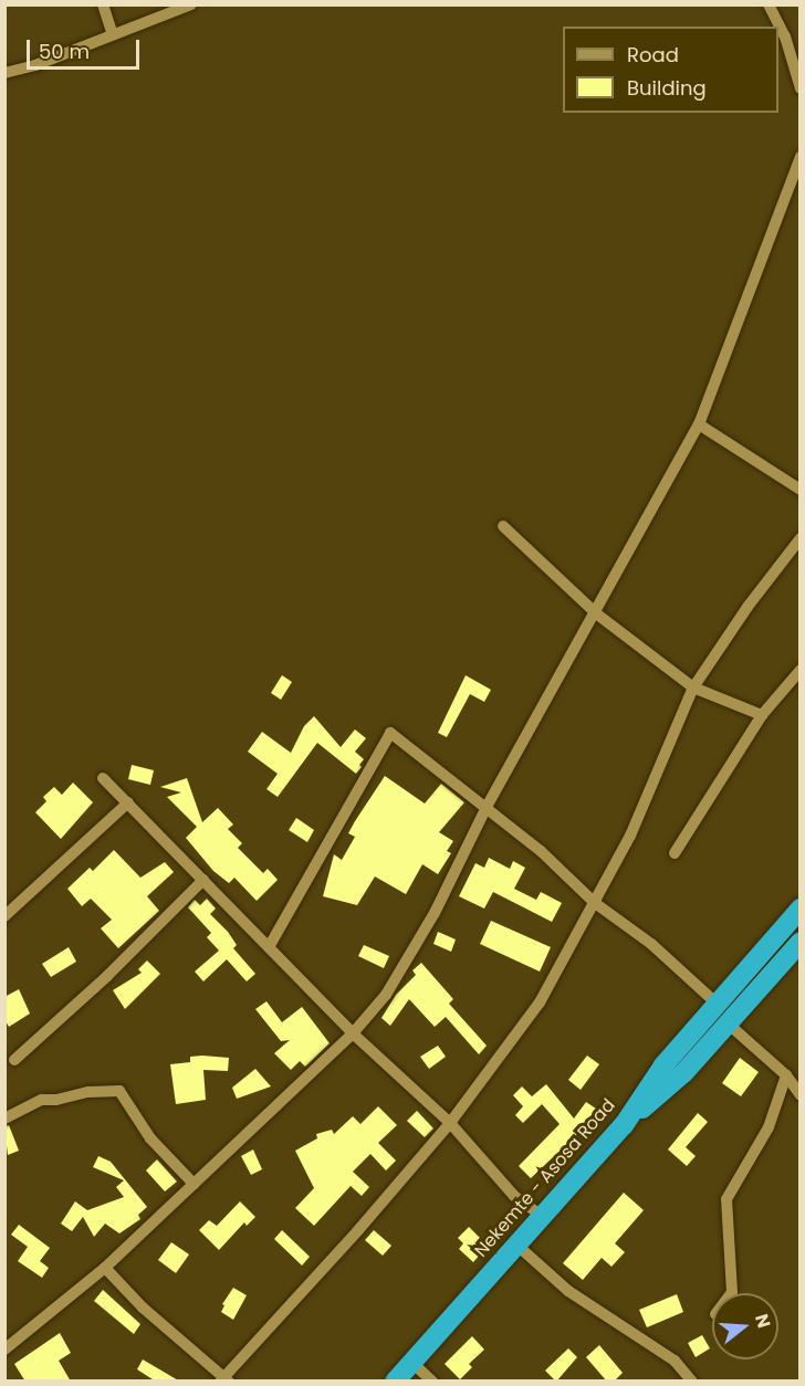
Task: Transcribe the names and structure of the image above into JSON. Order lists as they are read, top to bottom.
{
  "streets": {
    "highway": ["Nekemte - Asosa Road"]
  },
  "legend": ["Road", "Building"],
  "scale_bar": "50 m",
  "north": "right"
}
